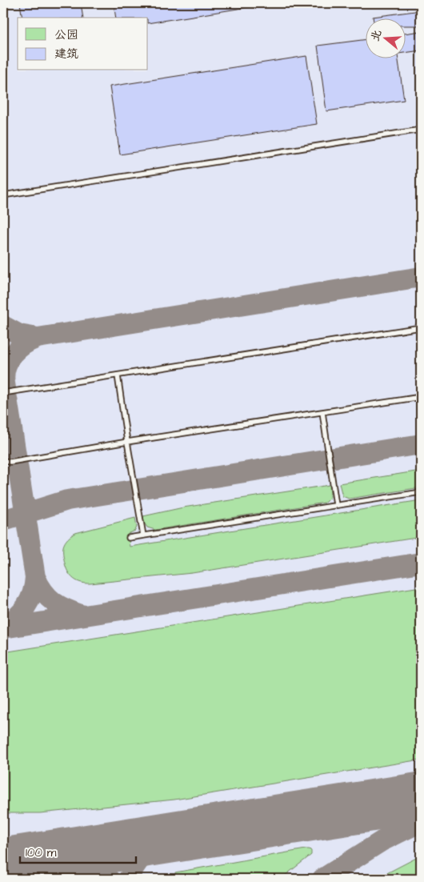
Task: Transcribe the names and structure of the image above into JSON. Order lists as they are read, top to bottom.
{
  "legend": ["公园", "建筑"],
  "scale_bar": "100 m",
  "north": "left"
}
